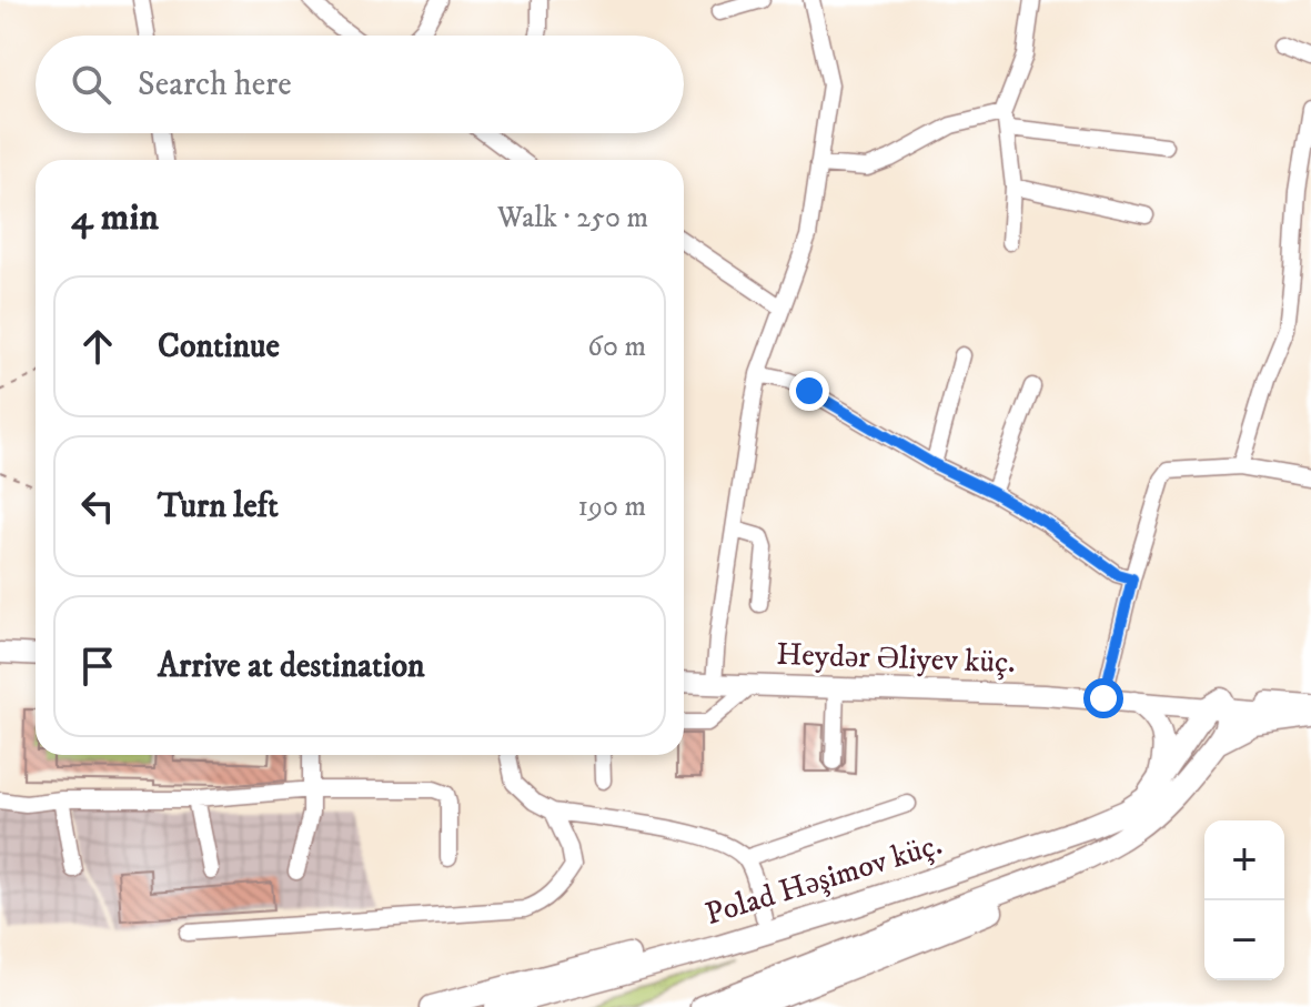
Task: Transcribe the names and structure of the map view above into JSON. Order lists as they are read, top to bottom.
{
  "streets": {
    "highway": ["Polad Həşimov küç."],
    "main road": ["Heydər Əliyev küç."]
  },
  "page": {
    "search": "Search here",
    "heading": ["4 min", "Walk · 250 m"],
    "list": [
      ["Continue", "60 m"],
      ["Turn left", "190 m"],
      "Arrive at destination"
    ],
    "map_buttons": ["+", "−"]
  }
}
